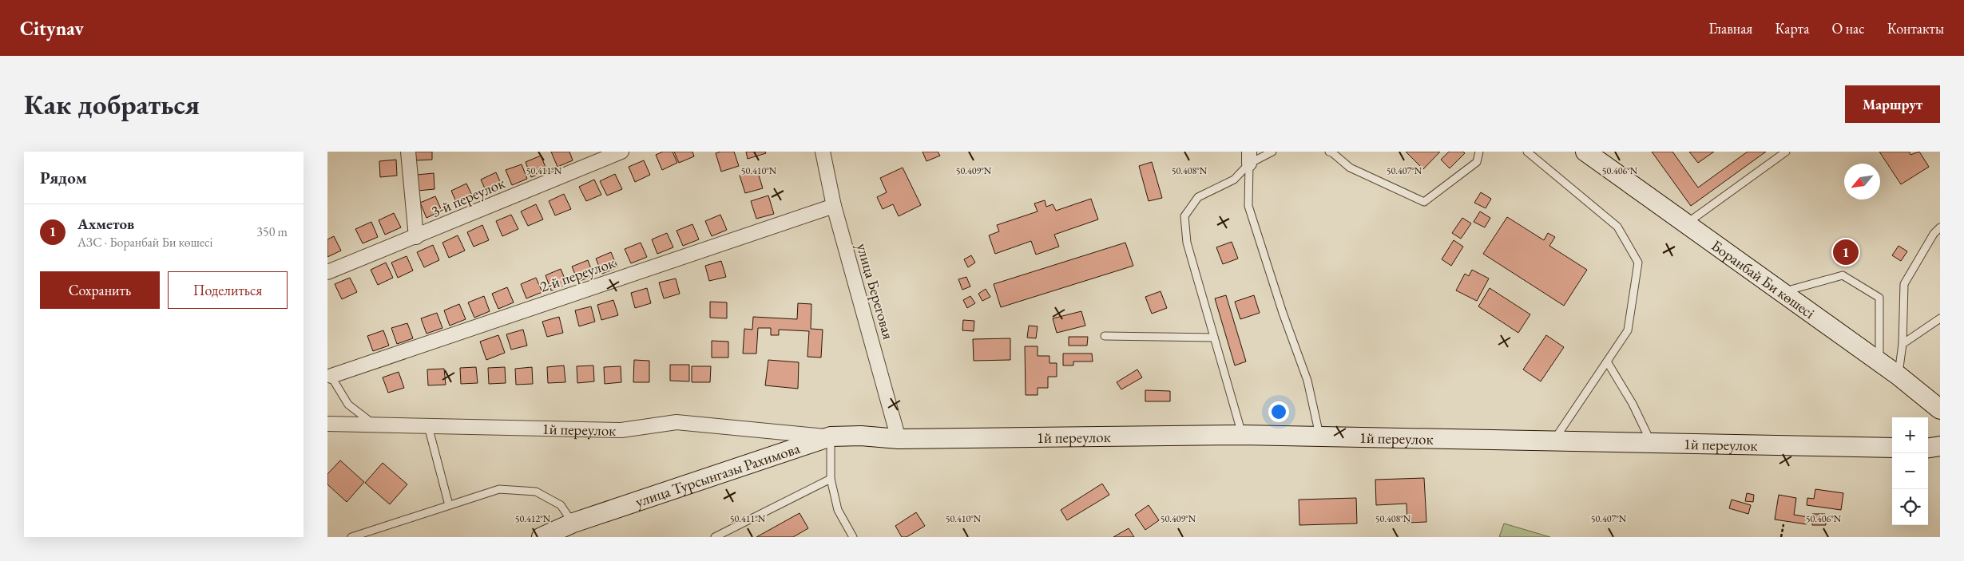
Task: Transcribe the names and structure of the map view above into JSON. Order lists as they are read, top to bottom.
{
  "streets": {
    "street": [
      "3-й переулок",
      "2-й переулок",
      "Боранбай Би көшесі",
      "улица Береговая",
      "1й переулок",
      "улица Турсынгазы Рахимова"
    ]
  },
  "crossings": [
    ["2-й переулок", "улица Береговая"],
    ["улица Береговая", "1й переулок"],
    ["улица Береговая", "улица Турсынгазы Рахимова"],
    ["1й переулок", "улица Турсынгазы Рахимова"]
  ],
  "north": "bottom left",
  "page": {
    "header": "Citynav",
    "nav": [
      "Главная",
      "Карта",
      "О нас",
      "Контакты"
    ],
    "buttons": [
      "Маршрут",
      ["Сохранить", "Поделиться"]
    ],
    "title": "Как добраться",
    "heading": "Рядом",
    "list": [
      {
        "mark": "1",
        "name": "Ахметов",
        "note": "АЗС · Боранбай Би көшесі",
        "value": "350 m"
      }
    ],
    "pins": "1",
    "map_buttons": ["+", "−"]
  },
  "coordinates": [
    "50.411°N",
    "50.410°N",
    "50.409°N",
    "50.408°N",
    "50.407°N",
    "50.406°N",
    "50.412°N"
  ]
}
